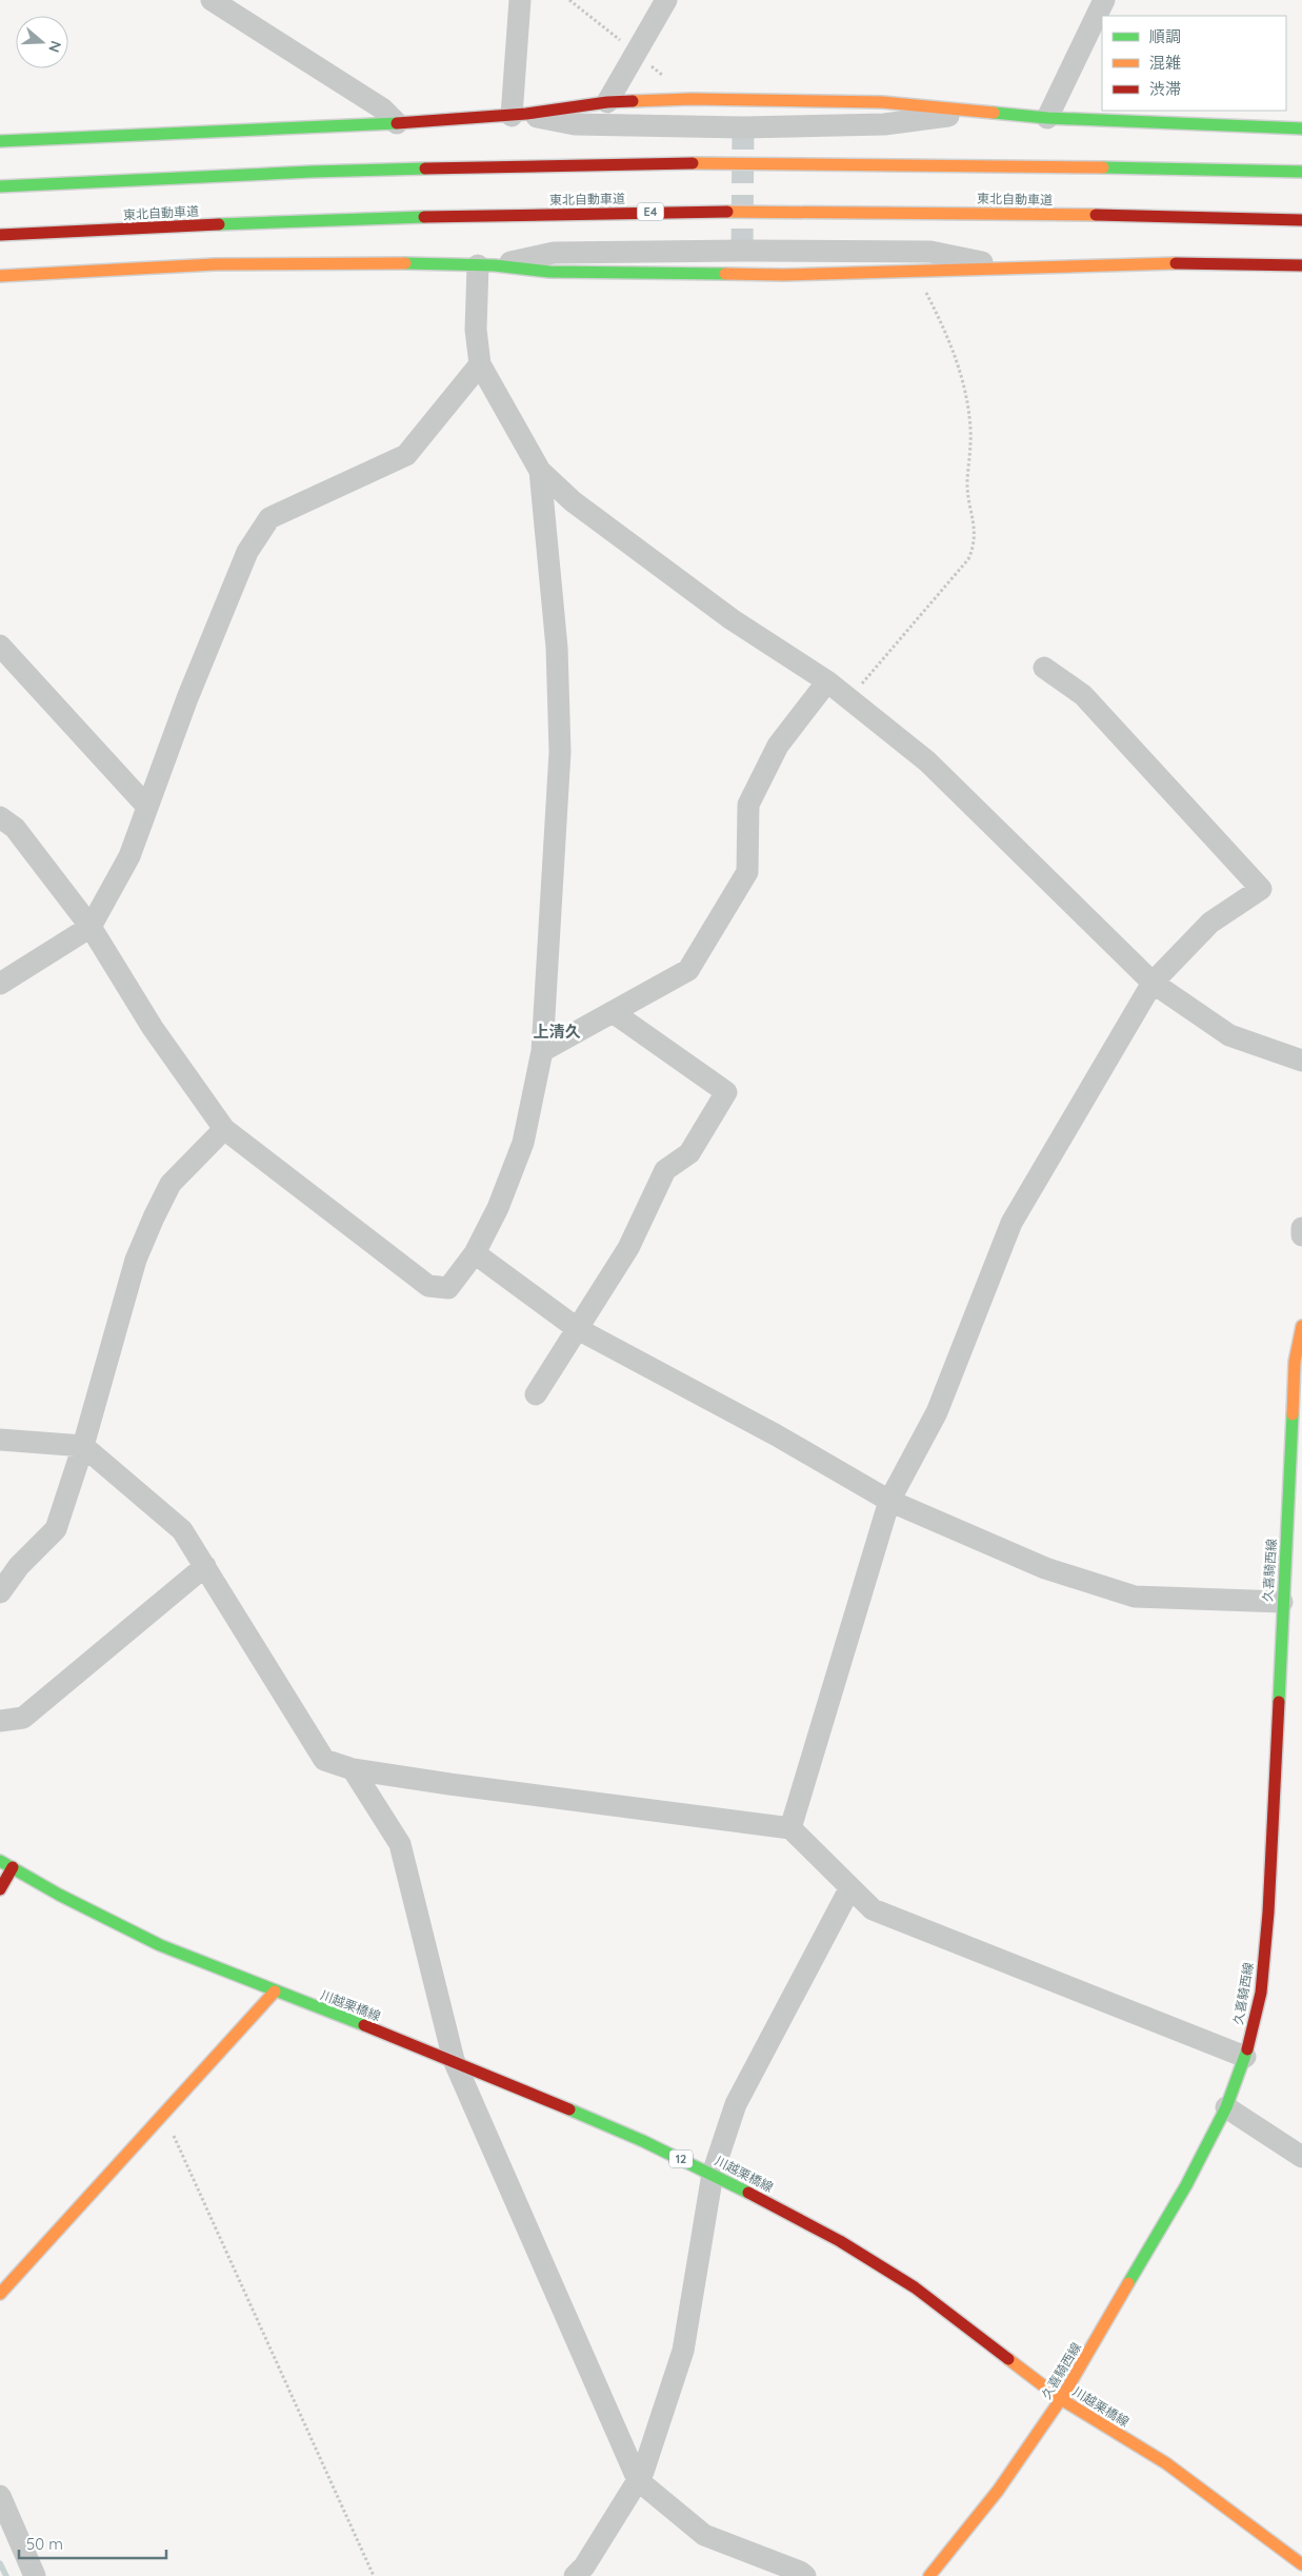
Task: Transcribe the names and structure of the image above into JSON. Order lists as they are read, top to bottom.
{
  "streets": {
    "main road": [
      "東北自動車道",
      "E4",
      "久喜騎西線",
      "川越栗橋線",
      "12"
    ]
  },
  "crossings": [
    ["久喜騎西線", "川越栗橋線"]
  ],
  "districts": ["上清久"],
  "legend": ["順調", "混雑", "渋滞"],
  "scale_bar": "50 m",
  "north": "right"
}
